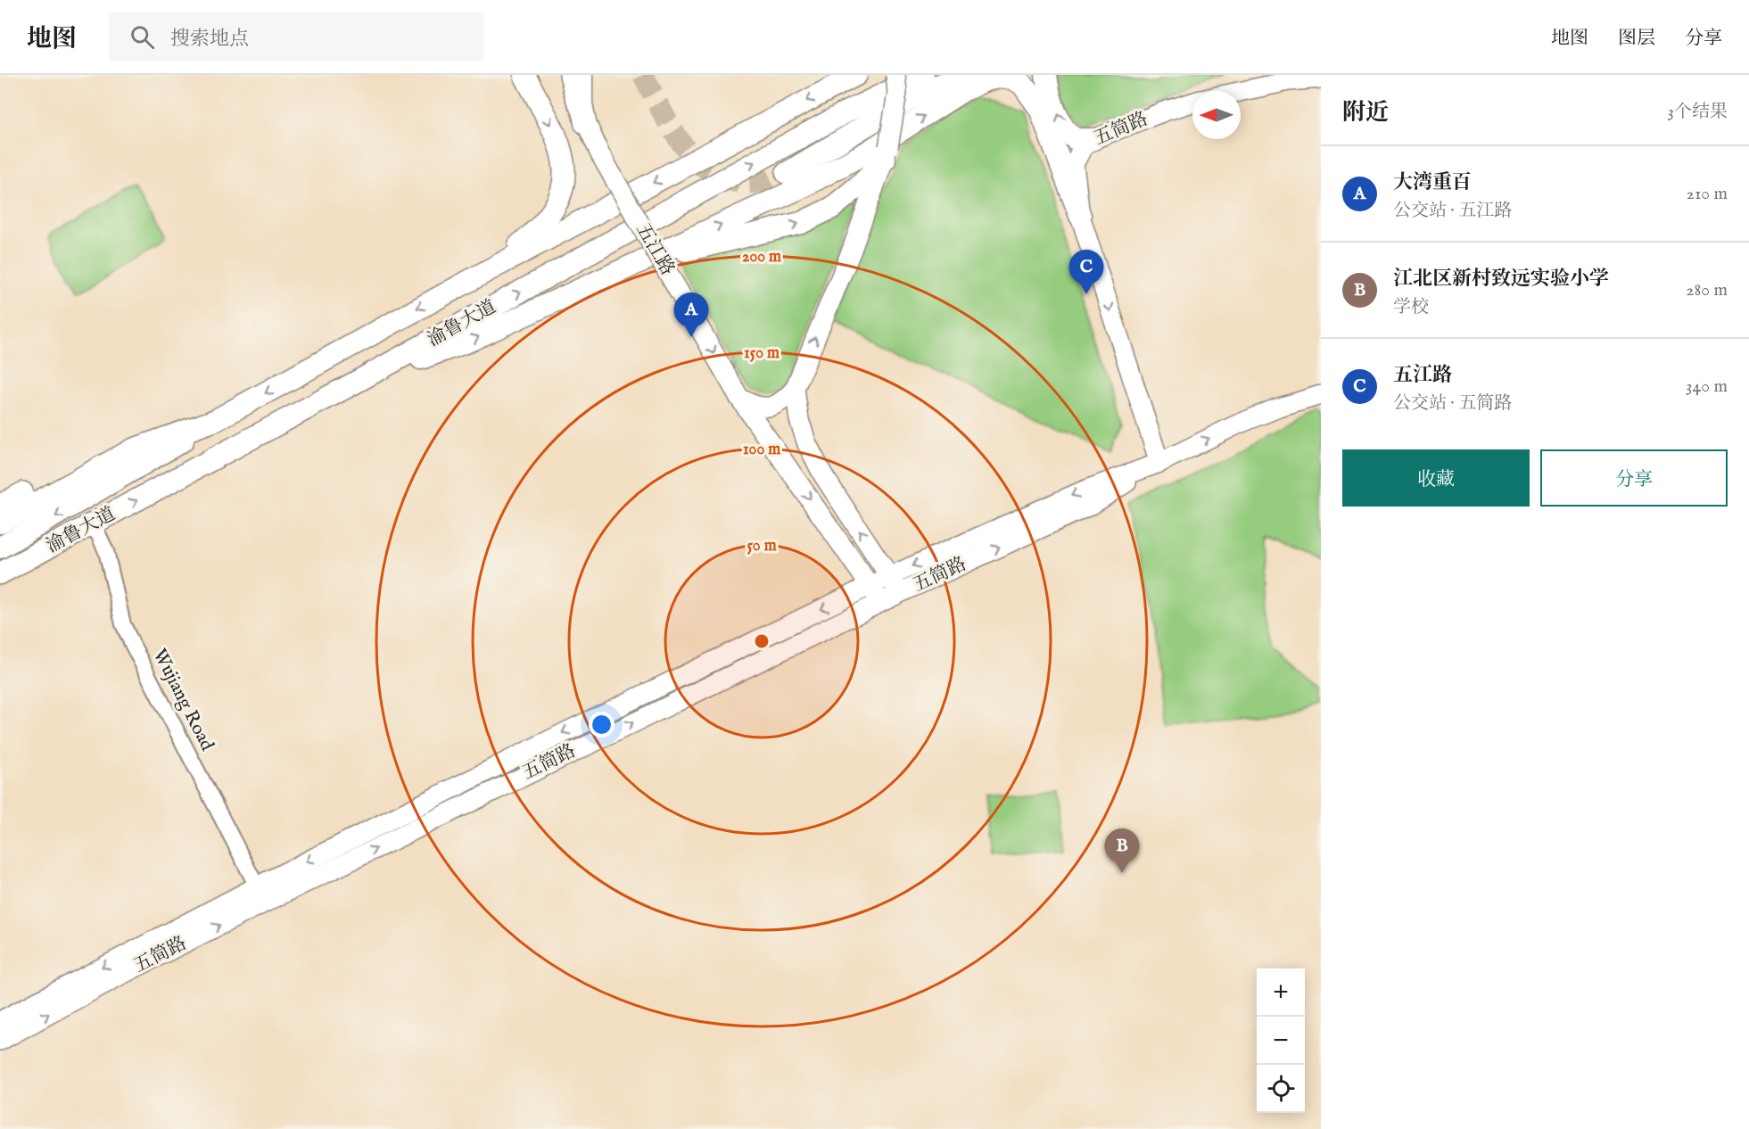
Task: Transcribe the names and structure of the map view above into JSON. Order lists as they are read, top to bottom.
{
  "streets": {
    "highway": ["渝鲁大道"],
    "main road": ["五简路", "五江路"],
    "street": ["Wujiang Road"]
  },
  "crossings": [
    ["五简路", "五江路"],
    ["五简路", "Wujiang Road"],
    ["渝鲁大道", "Wujiang Road"]
  ],
  "north": "left",
  "page": {
    "header": "地图",
    "search": "搜索地点",
    "nav": ["地图", "图层", "分享"],
    "heading": ["附近", "3个结果"],
    "list": [
      {
        "mark": "A",
        "name": "大湾重百",
        "note": "公交站 · 五江路",
        "value": "210 m"
      },
      {
        "mark": "B",
        "name": "江北区新村致远实验小学",
        "note": "学校",
        "value": "280 m"
      },
      {
        "mark": "C",
        "name": "五江路",
        "note": "公交站 · 五简路",
        "value": "340 m"
      }
    ],
    "pins": ["C", "A", "B"],
    "buttons": ["收藏", "分享"],
    "map_buttons": ["+", "−"]
  },
  "rings": [
    "200 m",
    "150 m",
    "100 m",
    "50 m"
  ]
}
